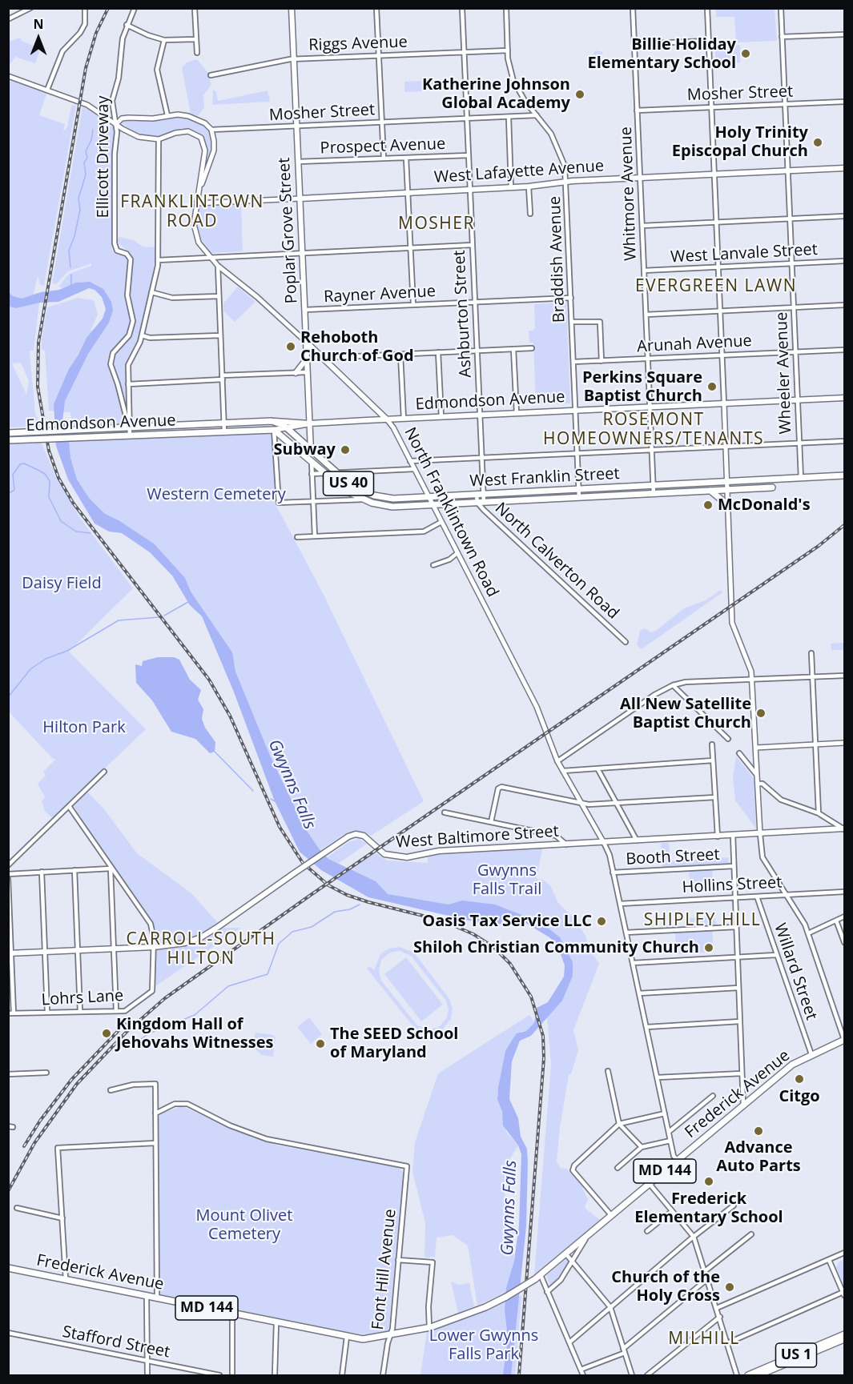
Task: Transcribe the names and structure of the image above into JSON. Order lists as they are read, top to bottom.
{
  "streets": {
    "main road": [
      "West Lafayette Avenue",
      "Poplar Grove Street",
      "Edmondson Avenue",
      "West Franklin Street",
      "US 40",
      "North Franklintown Road",
      "West Baltimore Street",
      "Frederick Avenue",
      "MD 144",
      "US 1"
    ],
    "street": [
      "Riggs Avenue",
      "Mosher Street",
      "Prospect Avenue",
      "Ellicott Driveway",
      "Whitmore Avenue",
      "West Lanvale Street",
      "Braddish Avenue",
      "Rayner Avenue",
      "Ashburton Street",
      "Arunah Avenue",
      "Wheeler Avenue",
      "North Calverton Road",
      "Booth Street",
      "Hollins Street",
      "Willard Street",
      "Lohrs Lane",
      "Font Hill Avenue",
      "Stafford Street"
    ]
  },
  "crossings": [
    ["Riggs Avenue", "Poplar Grove Street"],
    ["Riggs Avenue", "Braddish Avenue"],
    ["Riggs Avenue", "Ashburton Street"],
    ["Mosher Street", "Whitmore Avenue"],
    ["Mosher Street", "Poplar Grove Street"],
    ["Mosher Street", "Braddish Avenue"],
    ["Mosher Street", "Ashburton Street"],
    ["Mosher Street", "Wheeler Avenue"],
    ["Mosher Street", "North Franklintown Road"],
    ["Prospect Avenue", "Poplar Grove Street"],
    ["Prospect Avenue", "Ashburton Street"],
    ["Ellicott Driveway", "Edmondson Avenue"],
    ["Ellicott Driveway", "North Franklintown Road"],
    ["West Lafayette Avenue", "Whitmore Avenue"],
    ["West Lafayette Avenue", "Poplar Grove Street"],
    ["West Lafayette Avenue", "Braddish Avenue"],
    ["West Lafayette Avenue", "Ashburton Street"],
    ["West Lafayette Avenue", "Wheeler Avenue"],
    ["West Lafayette Avenue", "North Franklintown Road"],
    ["Whitmore Avenue", "West Lanvale Street"],
    ["Whitmore Avenue", "Arunah Avenue"],
    ["Whitmore Avenue", "Edmondson Avenue"],
    ["Whitmore Avenue", "West Franklin Street"],
    ["Poplar Grove Street", "Rayner Avenue"],
    ["Poplar Grove Street", "Edmondson Avenue"],
    ["Poplar Grove Street", "West Franklin Street"],
    ["Poplar Grove Street", "North Franklintown Road"],
    ["West Lanvale Street", "Wheeler Avenue"],
    ["Braddish Avenue", "Rayner Avenue"],
    ["Braddish Avenue", "Arunah Avenue"],
    ["Braddish Avenue", "Edmondson Avenue"],
    ["Braddish Avenue", "West Franklin Street"],
    ["Rayner Avenue", "Ashburton Street"],
    ["Ashburton Street", "Edmondson Avenue"],
    ["Ashburton Street", "West Franklin Street"],
    ["Ashburton Street", "North Calverton Road"],
    ["Arunah Avenue", "Wheeler Avenue"],
    ["Wheeler Avenue", "Edmondson Avenue"],
    ["Wheeler Avenue", "West Franklin Street"],
    ["Edmondson Avenue", "West Franklin Street"],
    ["Edmondson Avenue", "North Franklintown Road"],
    ["West Franklin Street", "North Franklintown Road"],
    ["West Franklin Street", "North Calverton Road"],
    ["North Franklintown Road", "West Baltimore Street"],
    ["West Baltimore Street", "Lohrs Lane"],
    ["Hollins Street", "Willard Street"],
    ["Willard Street", "Frederick Avenue"],
    ["Frederick Avenue", "Font Hill Avenue"]
  ],
  "districts": [
    "FRANKLINTOWN ROAD",
    "MOSHER",
    "EVERGREEN LAWN",
    "ROSEMONT HOMEOWNERS/TENANTS",
    "SHIPLEY HILL",
    "CARROLL-SOUTH HILTON",
    "MILHILL"
  ],
  "water": ["Gwynns Falls"],
  "parks": [
    "Western Cemetery",
    "Daisy Field",
    "Hilton Park",
    "Gwynns Falls Trail",
    "Mount Olivet Cemetery",
    "Lower Gwynns Falls Park"
  ],
  "places": [
    "Billie Holiday Elementary School",
    "Katherine Johnson Global Academy",
    "Holy Trinity Episcopal Church",
    "Rehoboth Church of God",
    "Perkins Square Baptist Church",
    "Subway",
    "McDonald's",
    "All New Satellite Baptist Church",
    "Oasis Tax Service LLC",
    "Shiloh Christian Community Church",
    "Kingdom Hall of Jehovahs Witnesses",
    "The SEED School of Maryland",
    "Citgo",
    "Advance Auto Parts",
    "Frederick Elementary School",
    "Church of the Holy Cross"
  ],
  "north": "top"
}
